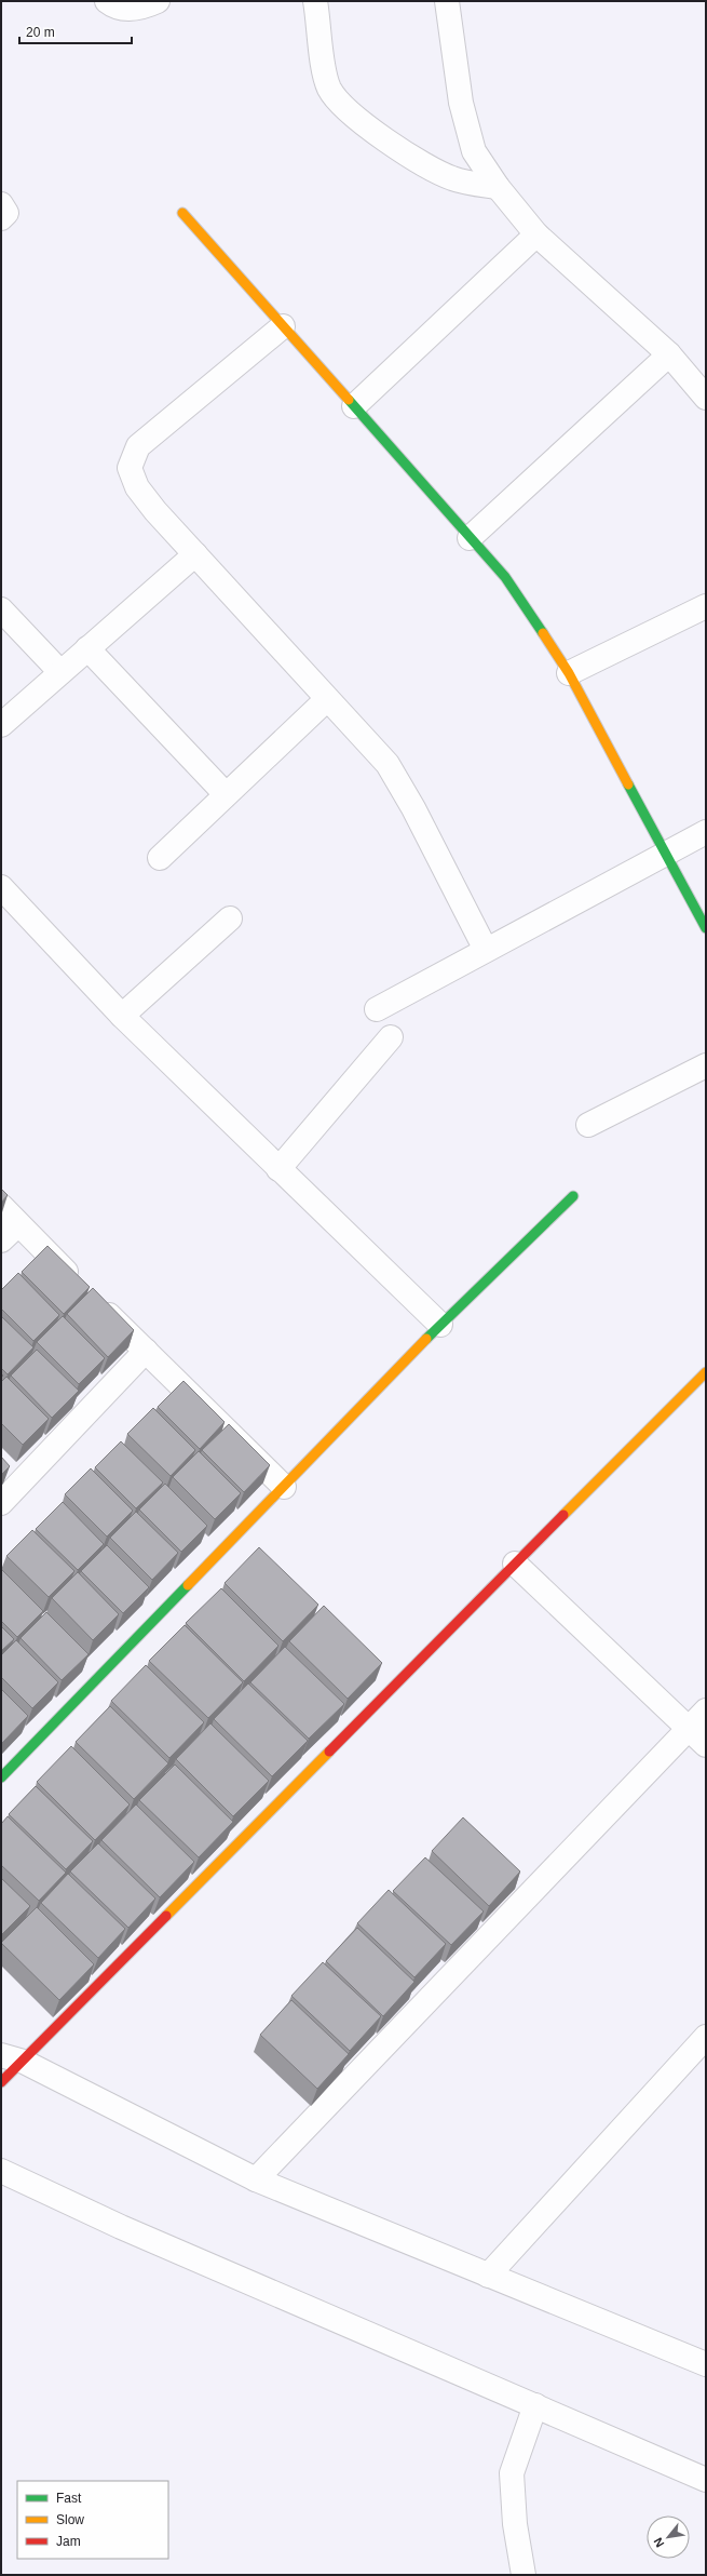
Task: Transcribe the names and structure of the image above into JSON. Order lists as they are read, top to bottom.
{
  "legend": ["Fast", "Slow", "Jam"],
  "scale_bar": "20 m",
  "north": "bottom left"
}
